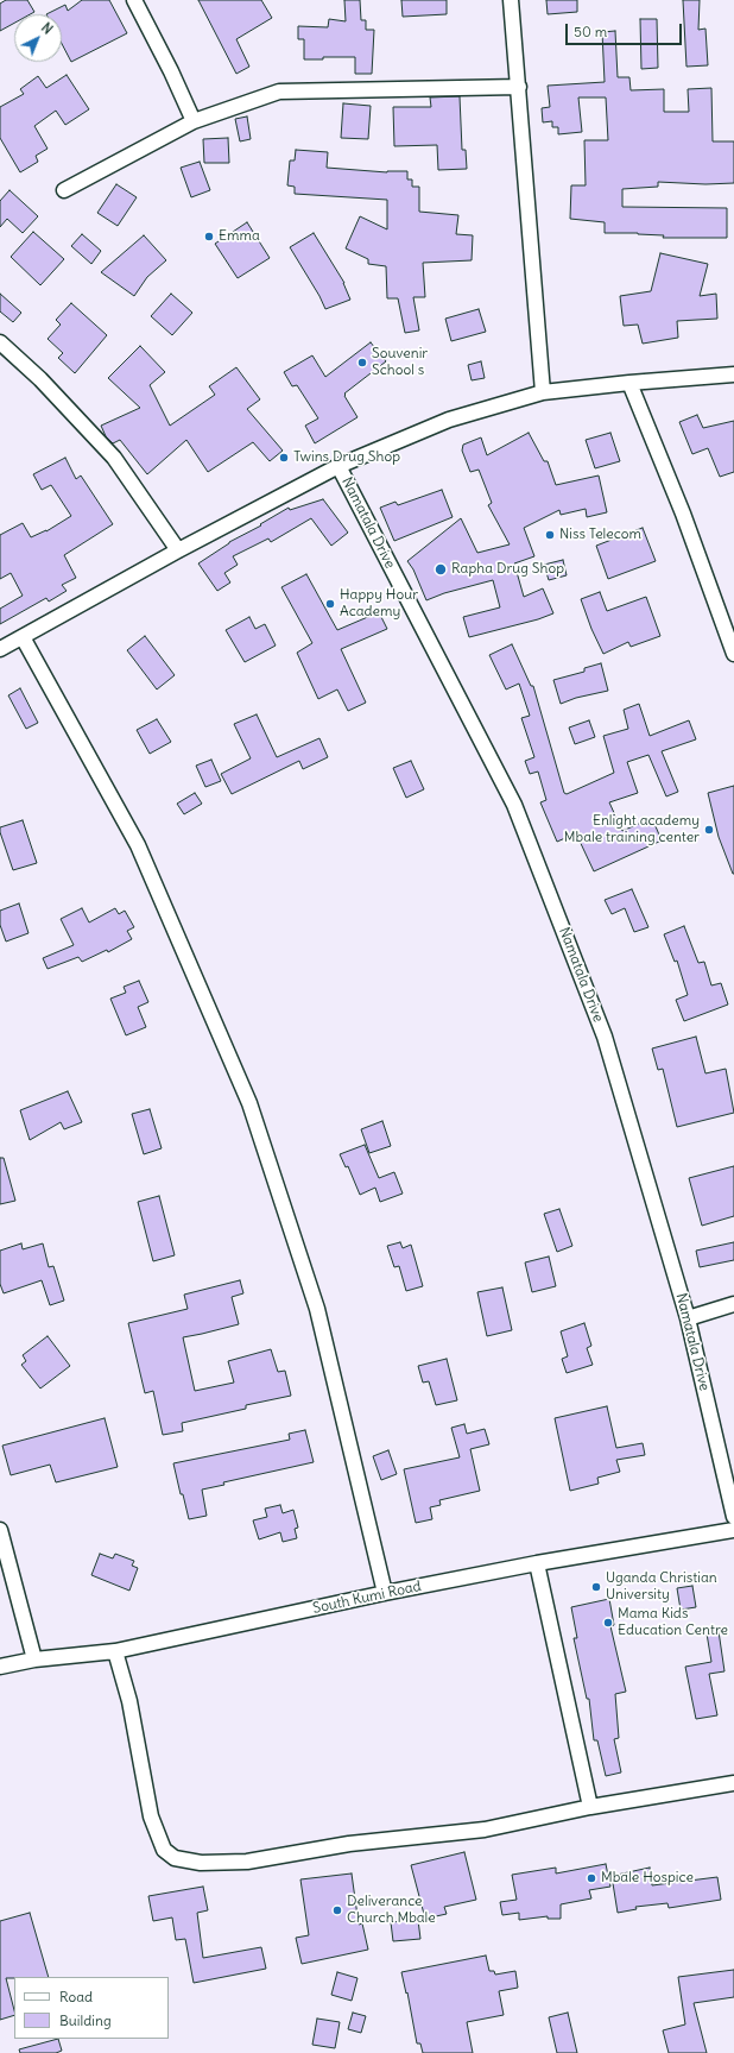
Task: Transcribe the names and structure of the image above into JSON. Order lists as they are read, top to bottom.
{
  "streets": {
    "street": ["Namatala Drive", "South Kumi Road"]
  },
  "places": [
    "Emma",
    "Souvenir School s",
    "Twins Drug Shop",
    "Niss Telecom",
    "Rapha Drug Shop",
    "Happy Hour Academy",
    "Enlight academy Mbale training center",
    "Uganda Christian University",
    "Mama Kids Education Centre",
    "Mbale Hospice",
    "Deliverance Church Mbale"
  ],
  "legend": ["Road", "Building"],
  "scale_bar": "50 m",
  "north": "top right"
}
